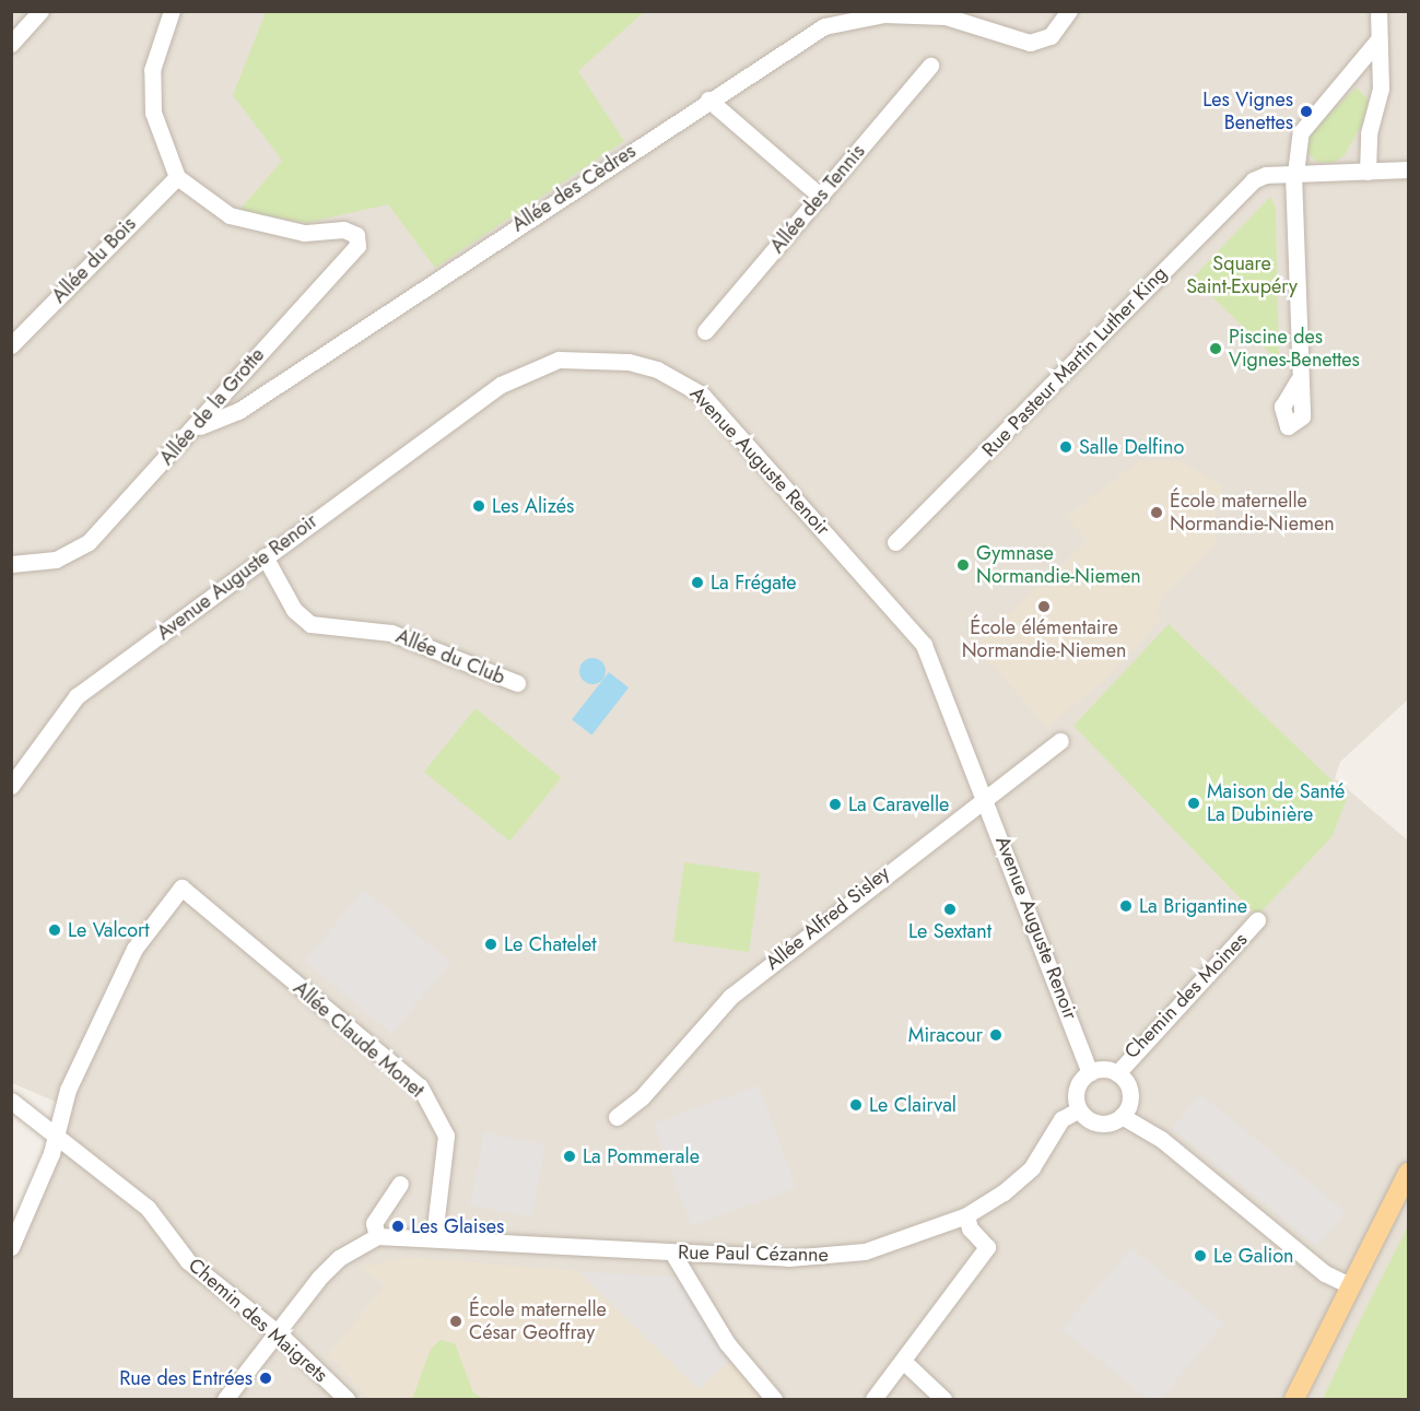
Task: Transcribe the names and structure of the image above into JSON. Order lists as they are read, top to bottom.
{
  "streets": {
    "street": [
      "Allée des Cèdres",
      "Allée des Tennis",
      "Allée du Bois",
      "Rue Pasteur Martin Luther King",
      "Allée de la Grotte",
      "Avenue Auguste Renoir",
      "Allée du Club",
      "Allée Alfred Sisley",
      "Chemin des Moines",
      "Allée Claude Monet",
      "Rue Paul Cézanne",
      "Chemin des Maigrets"
    ]
  },
  "crossings": [
    ["Allée des Cèdres", "Allée de la Grotte"],
    ["Allée du Bois", "Allée de la Grotte"],
    ["Avenue Auguste Renoir", "Allée du Club"],
    ["Avenue Auguste Renoir", "Allée Alfred Sisley"],
    ["Avenue Auguste Renoir", "Chemin des Moines"],
    ["Avenue Auguste Renoir", "Rue Paul Cézanne"],
    ["Chemin des Moines", "Rue Paul Cézanne"],
    ["Allée Claude Monet", "Rue Paul Cézanne"],
    ["Allée Claude Monet", "Chemin des Maigrets"]
  ],
  "parks": ["Square Saint-Exupéry"],
  "places": [
    "Les Vignes Benettes",
    "Piscine des Vignes-Benettes",
    "Salle Delfino",
    "Les Alizés",
    "École maternelle Normandie-Niemen",
    "Gymnase Normandie-Niemen",
    "La Frégate",
    "École élémentaire Normandie-Niemen",
    "Maison de Santé La Dubinière",
    "La Caravelle",
    "La Brigantine",
    "Le Sextant",
    "Le Valcort",
    "Le Chatelet",
    "Miracour",
    "Le Clairval",
    "La Pommerale",
    "Les Glaises",
    "Le Galion",
    "École maternelle César Geoffray",
    "Rue des Entrées"
  ]
}
